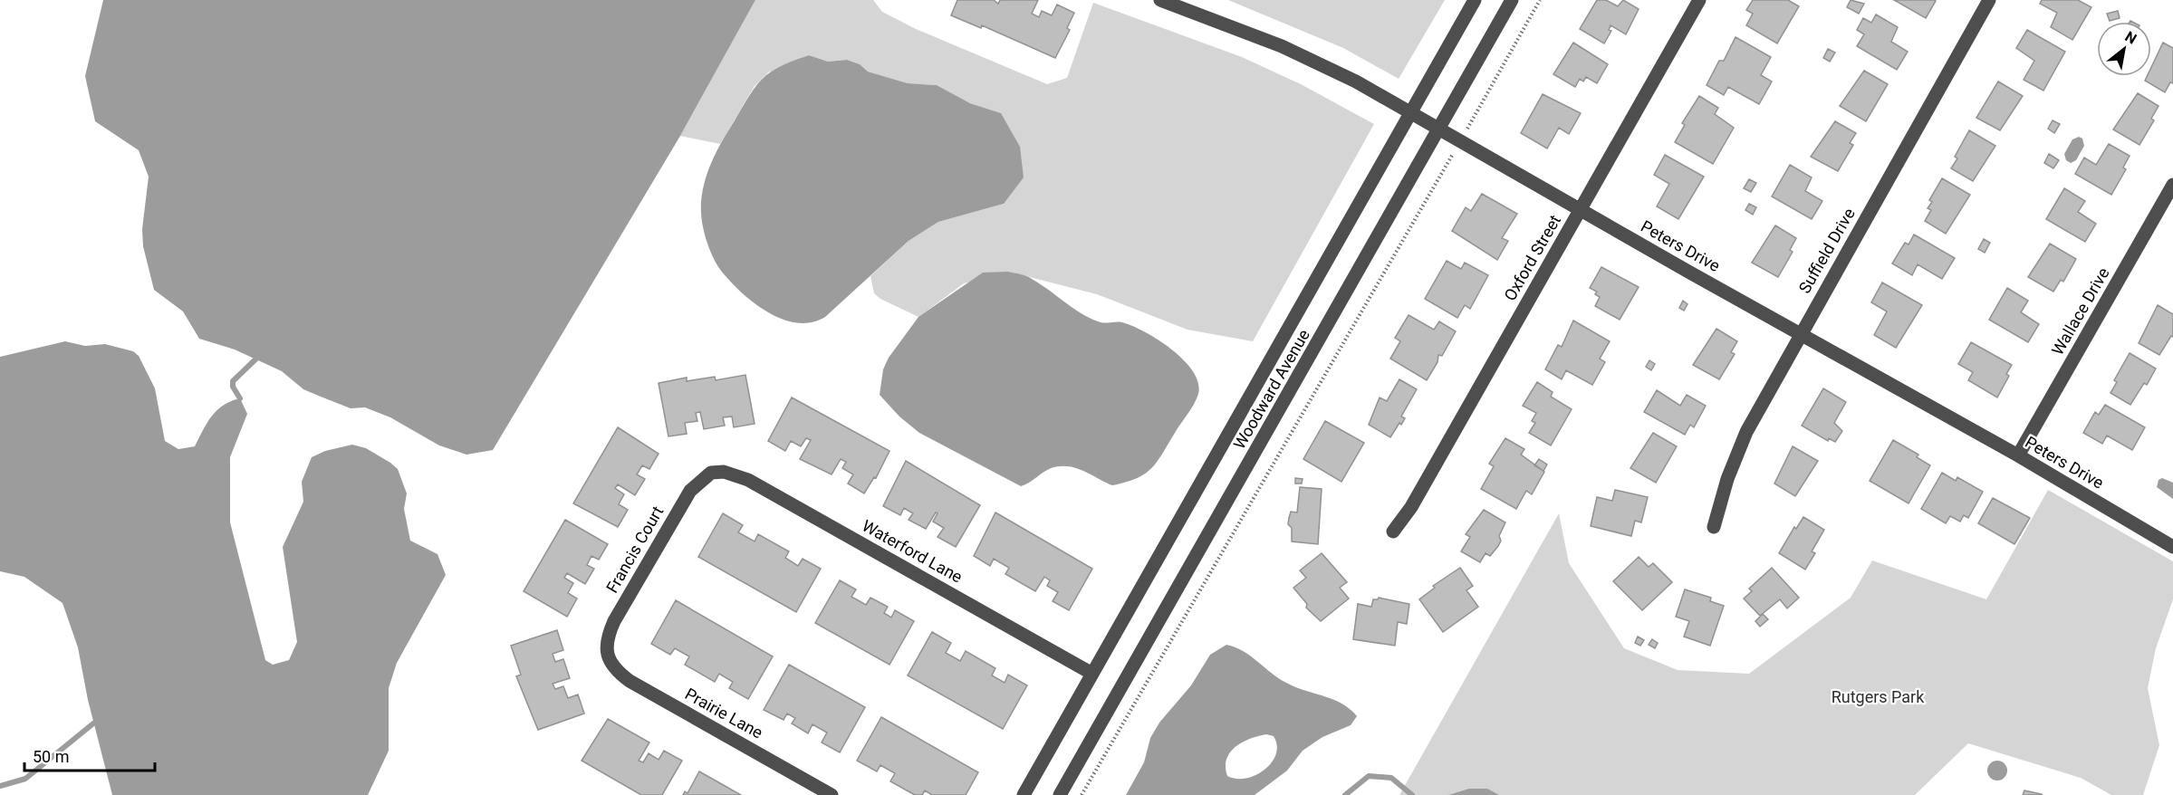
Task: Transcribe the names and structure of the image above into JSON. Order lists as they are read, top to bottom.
{
  "streets": {
    "street": [
      "Peters Drive",
      "Suffield Drive",
      "Oxford Street",
      "Wallace Drive",
      "Woodward Avenue",
      "Francis Court",
      "Waterford Lane",
      "Prairie Lane"
    ]
  },
  "crossings": [
    ["Peters Drive", "Suffield Drive"],
    ["Peters Drive", "Oxford Street"],
    ["Peters Drive", "Wallace Drive"],
    ["Peters Drive", "Woodward Avenue"],
    ["Woodward Avenue", "Waterford Lane"],
    ["Francis Court", "Waterford Lane"],
    ["Francis Court", "Prairie Lane"]
  ],
  "parks": ["Rutgers Park"],
  "scale_bar": "50 m",
  "north": "top right"
}
